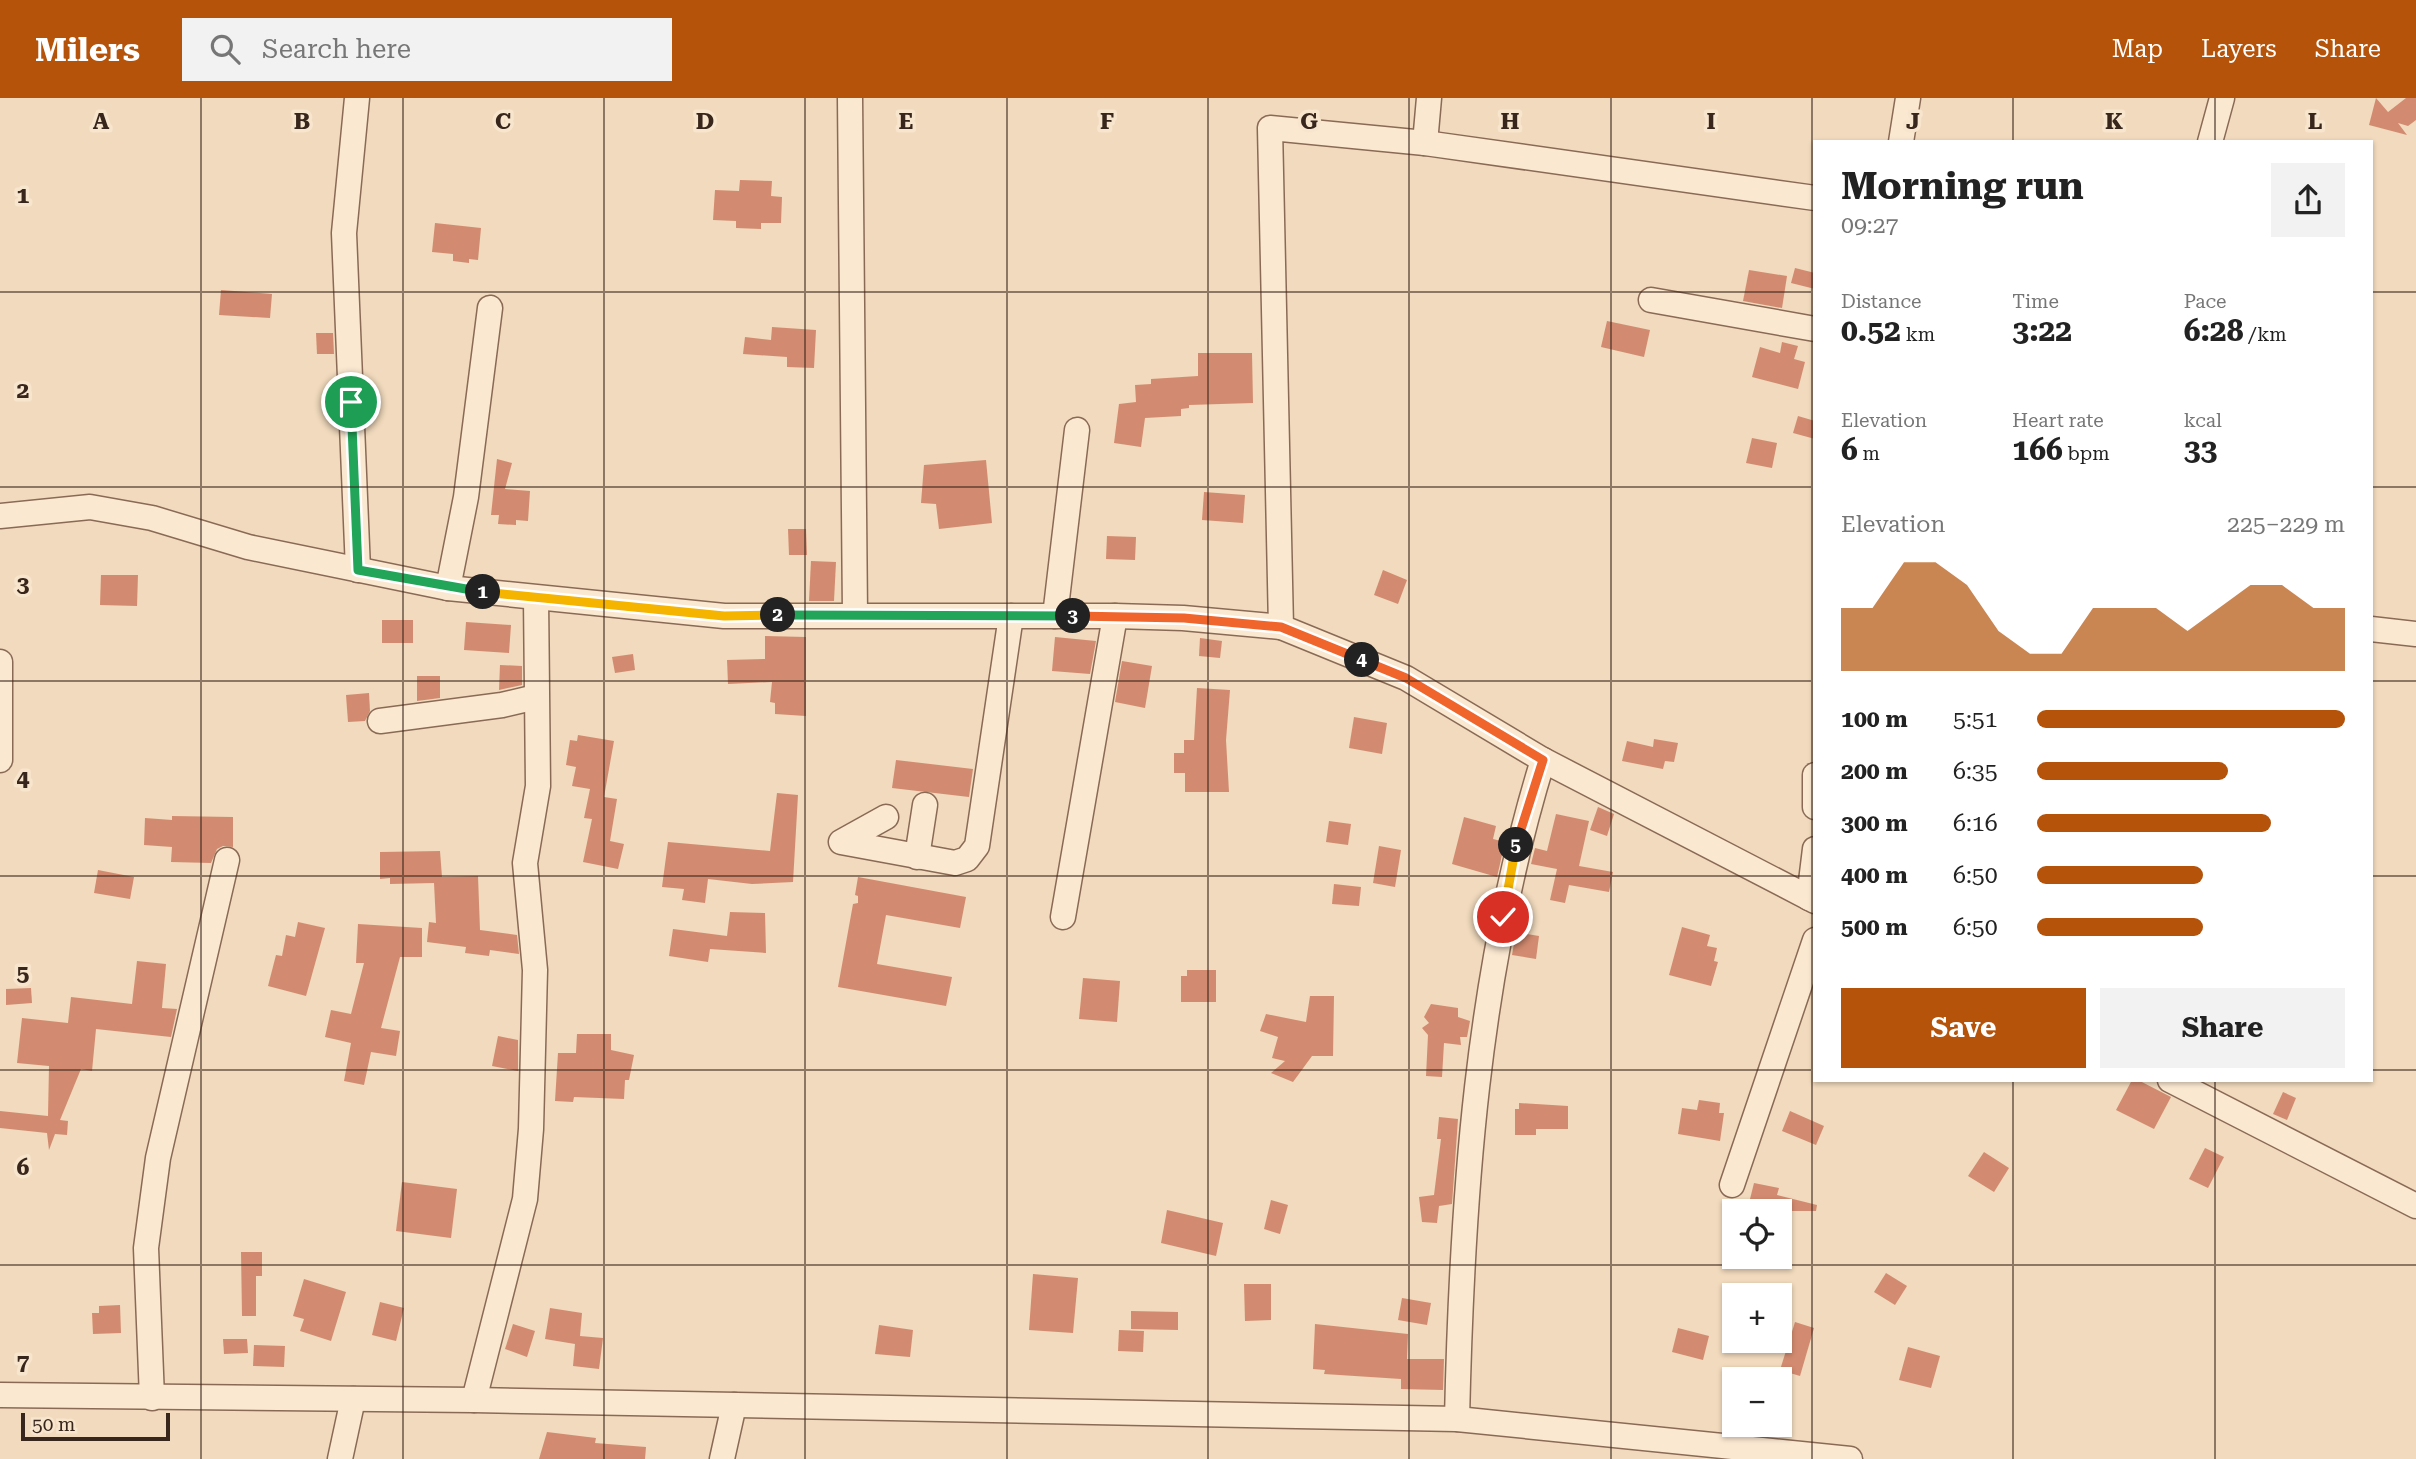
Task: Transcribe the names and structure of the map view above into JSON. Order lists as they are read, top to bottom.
{
  "scale_bar": "50 m",
  "page": {
    "header": "Milers",
    "search": "Search here",
    "nav": ["Map", "Layers", "Share"],
    "heading": ["Morning run", "09:27"],
    "stats": [
      ["Distance", "0.52 km"],
      ["Time", "3:22"],
      ["Pace", "6:28 /km"],
      ["Elevation", "6 m"],
      ["Heart rate", "166 bpm"],
      ["kcal", "33"]
    ],
    "chart": ["Elevation", "225–229 m"],
    "pins": [
      "1",
      "2",
      "3",
      "4",
      "5"
    ],
    "list": [
      {
        "name": "100 m",
        "note": "5:51"
      },
      {
        "name": "200 m",
        "note": "6:35"
      },
      {
        "name": "300 m",
        "note": "6:16"
      },
      {
        "name": "400 m",
        "note": "6:50"
      },
      {
        "name": "500 m",
        "note": "6:50"
      }
    ],
    "buttons": ["Save", "Share"],
    "map_buttons": ["+", "−"],
    "scale": "50 m"
  },
  "grid": {
    "columns": [
      "A",
      "B",
      "C",
      "D",
      "E",
      "F",
      "G",
      "H",
      "I",
      "J",
      "K",
      "L"
    ],
    "rows": [
      "1",
      "2",
      "3",
      "4",
      "5",
      "6",
      "7"
    ]
  }
}
